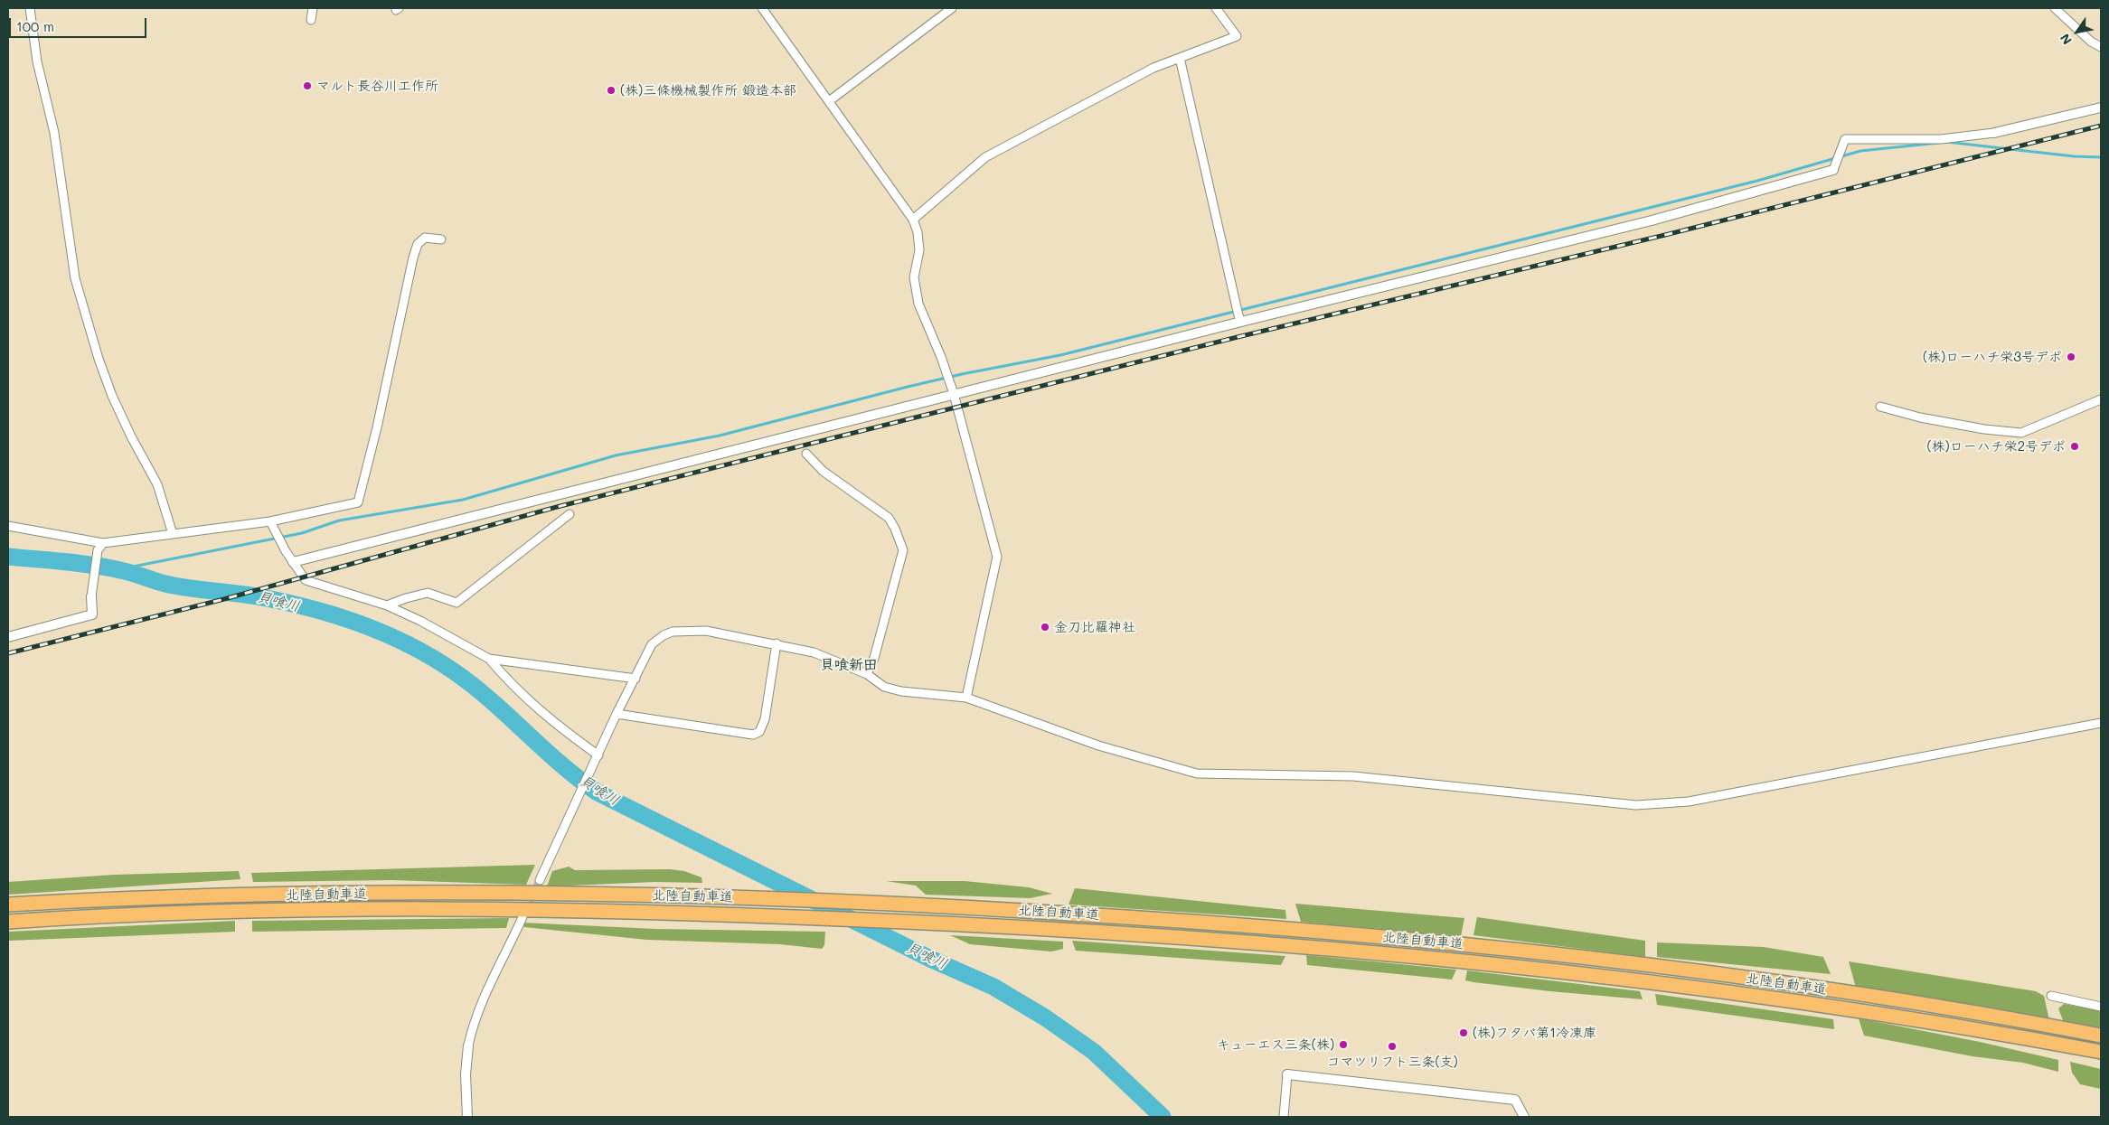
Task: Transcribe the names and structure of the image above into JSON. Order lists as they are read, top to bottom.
{
  "streets": {
    "highway": ["北陸自動車道"]
  },
  "districts": ["貝喰新田"],
  "water": ["貝喰川"],
  "places": [
    "マルト長谷川工作所",
    "(株)三條機械製作所 鍛造本部",
    "(株)ローハチ栄3号デポ",
    "(株)ローハチ栄2号デポ",
    "金刀比羅神社",
    "(株)フタバ第1冷凍庫",
    "キューエス三条(株)",
    "コマツリフト三条(支)"
  ],
  "scale_bar": "100 m",
  "north": "bottom left"
}
